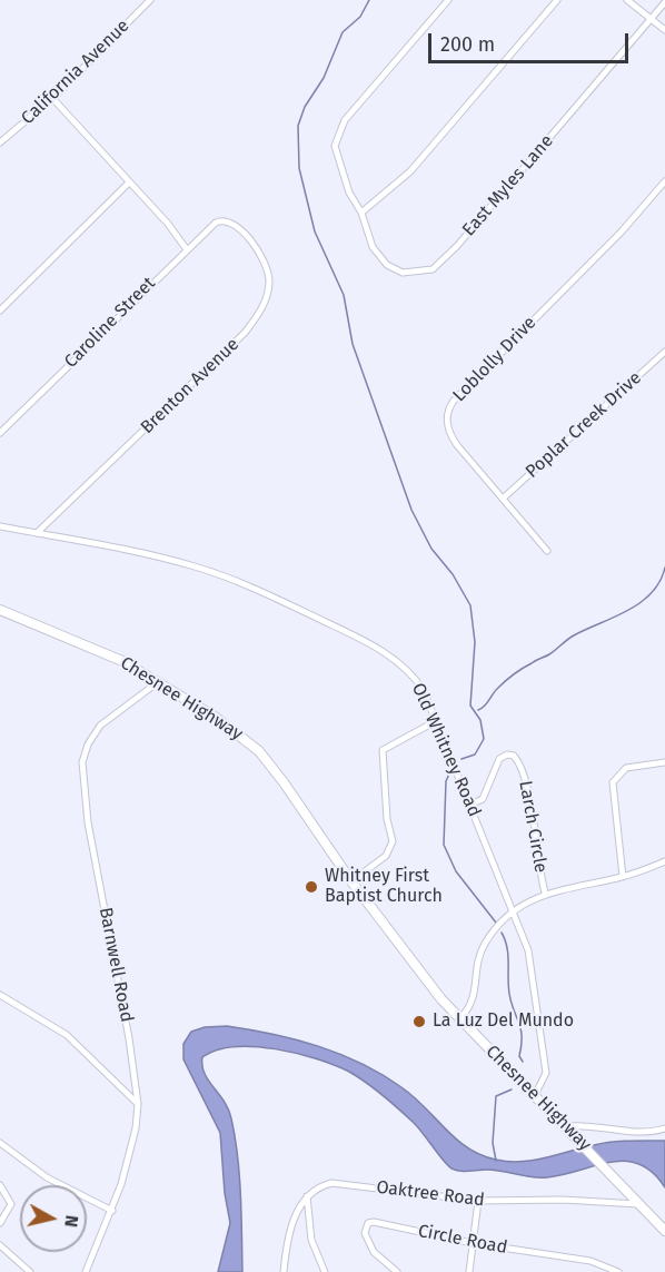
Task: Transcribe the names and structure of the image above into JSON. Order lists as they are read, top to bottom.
{
  "streets": {
    "main road": ["Chesnee Highway"],
    "street": [
      "California Avenue",
      "East Myles Lane",
      "Caroline Street",
      "Loblolly Drive",
      "Brenton Avenue",
      "Poplar Creek Drive",
      "Old Whitney Road",
      "Larch Circle",
      "Barnwell Road",
      "Oaktree Road",
      "Circle Road"
    ]
  },
  "crossings": [
    ["Caroline Street", "Brenton Avenue"],
    ["Loblolly Drive", "Poplar Creek Drive"],
    ["Brenton Avenue", "Old Whitney Road"],
    ["Chesnee Highway", "Old Whitney Road"],
    ["Chesnee Highway", "Barnwell Road"],
    ["Chesnee Highway", "Oaktree Road"],
    ["Old Whitney Road", "Larch Circle"]
  ],
  "places": ["Whitney First Baptist Church", "La Luz Del Mundo"],
  "scale_bar": "200 m",
  "north": "right"
}
